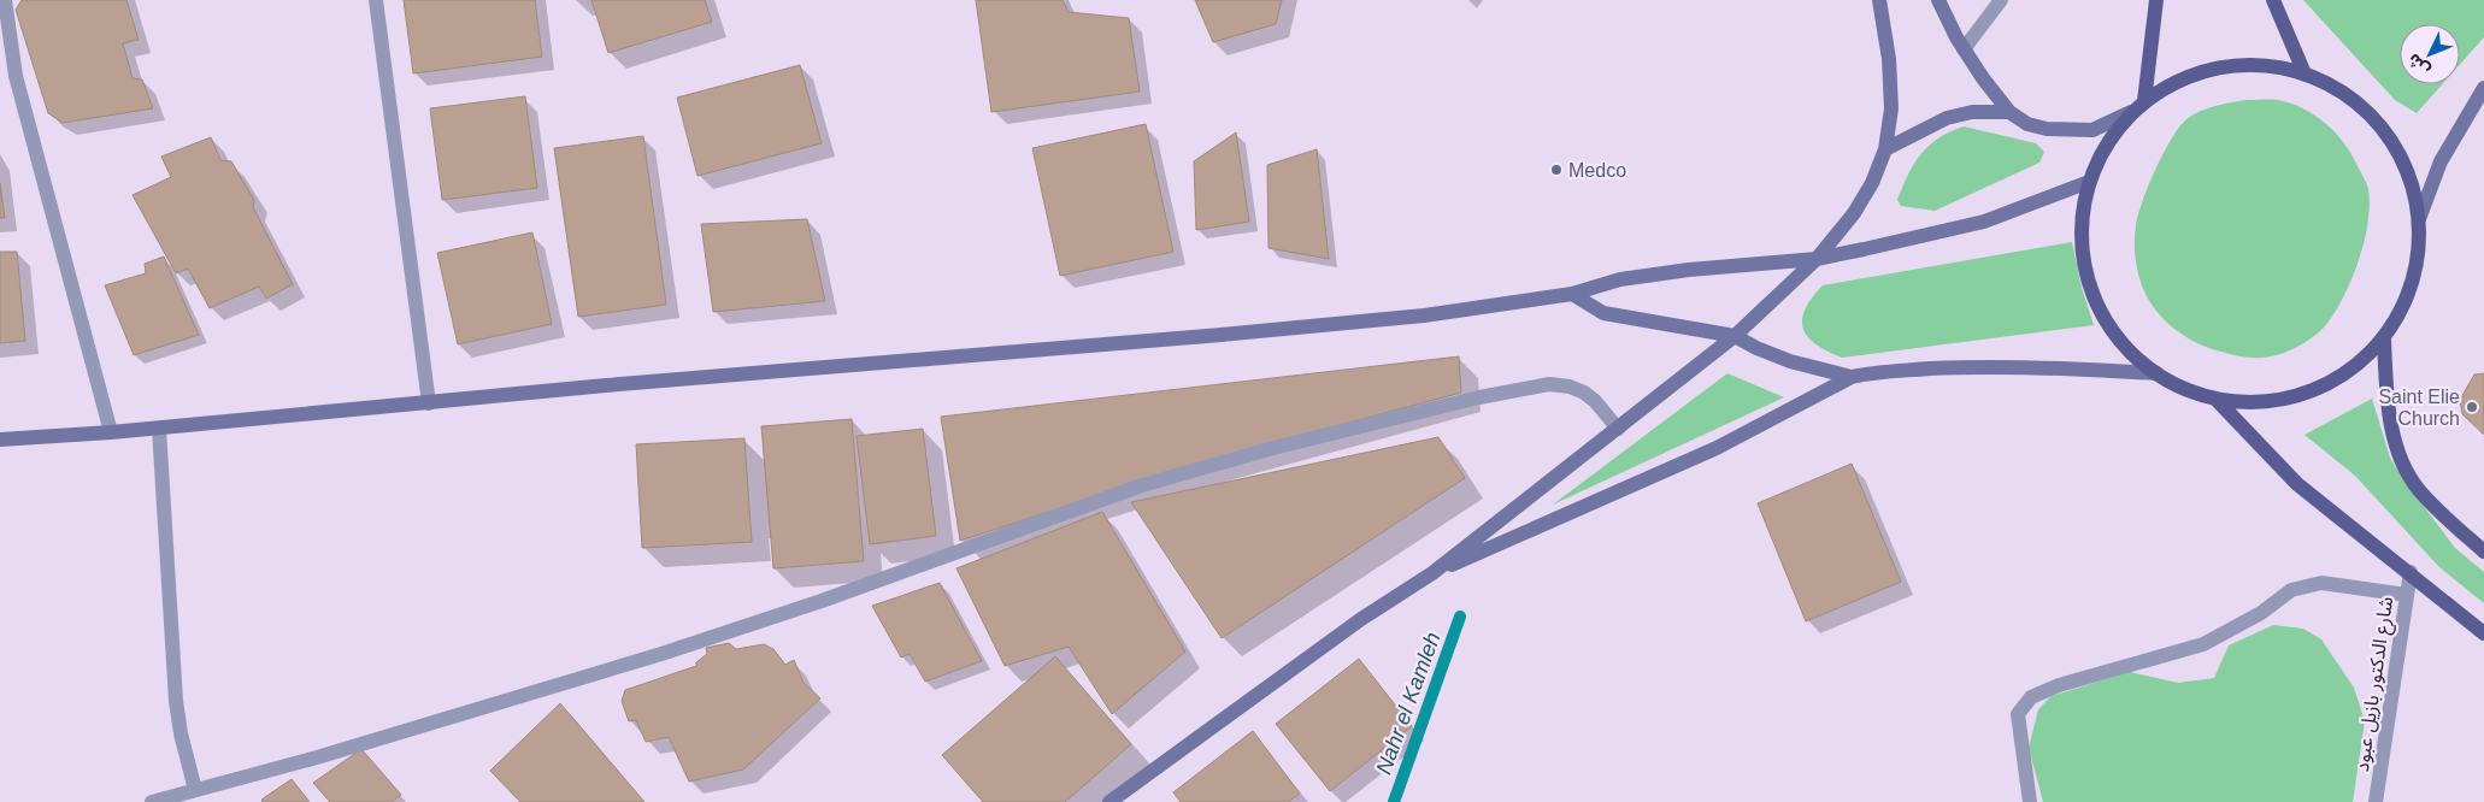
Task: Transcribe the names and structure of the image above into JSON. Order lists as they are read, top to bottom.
{
  "streets": {
    "street": ["شارع الدكتور بازيل عبود"]
  },
  "water": ["Nahr el Kamleh"],
  "places": ["Medco", "Saint Elie Church"],
  "north": "bottom left"
}
